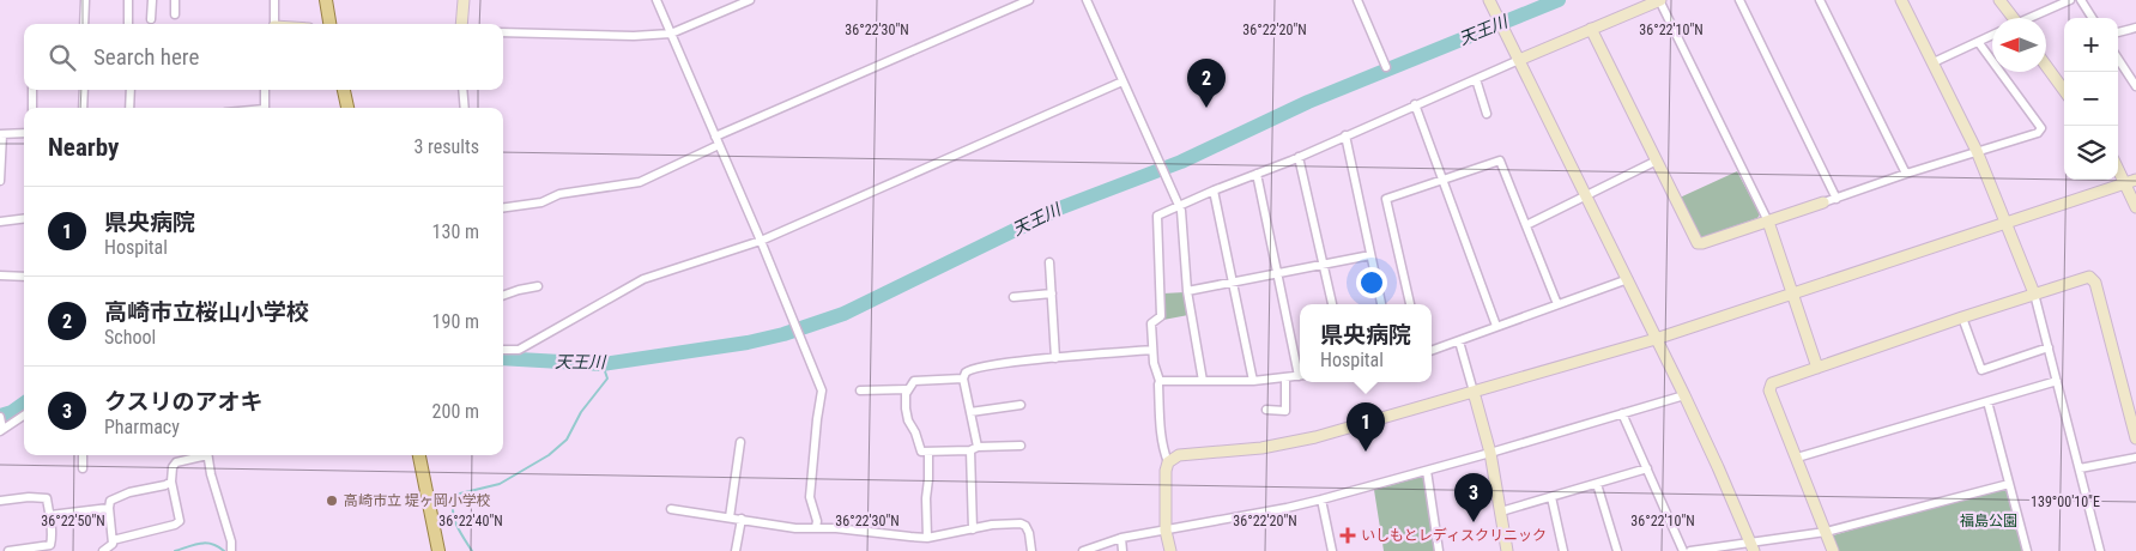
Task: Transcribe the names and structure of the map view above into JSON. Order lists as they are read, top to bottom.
{
  "water": ["天王川"],
  "parks": ["福島公園"],
  "places": {
    "other": ["高崎市立 堤ヶ岡小学校"],
    "health": ["いしもとレディスクリニック"]
  },
  "north": "left",
  "page": {
    "map_buttons": ["+", "−"],
    "search": "Search here",
    "pins": ["2", "1", "3"],
    "heading": ["Nearby", "3 results"],
    "list": [
      {
        "mark": "1",
        "name": "県央病院",
        "note": "Hospital",
        "value": "130 m"
      },
      {
        "mark": "2",
        "name": "高崎市立桜山小学校",
        "note": "School",
        "value": "190 m"
      },
      {
        "mark": "3",
        "name": "クスリのアオキ",
        "note": "Pharmacy",
        "value": "200 m"
      }
    ],
    "popup": ["県央病院", "Hospital"]
  },
  "coordinates": [
    "36°22'30\"N",
    "36°22'20\"N",
    "36°22'10\"N",
    "139°00'10\"E",
    "36°22'50\"N",
    "36°22'40\"N"
  ]
}
